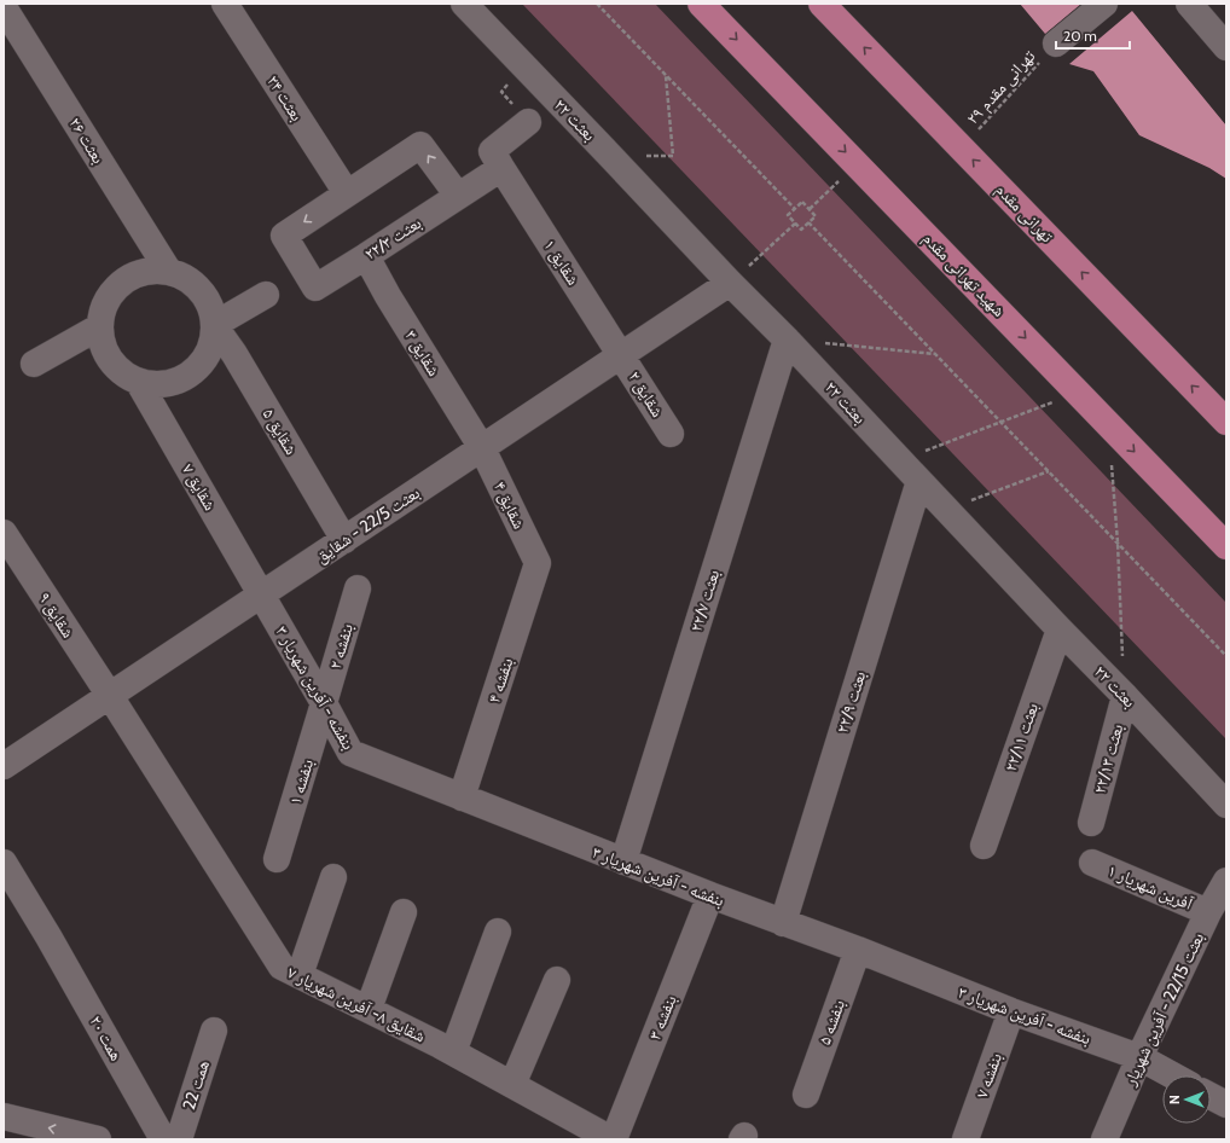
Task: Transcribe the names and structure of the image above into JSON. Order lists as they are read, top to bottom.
{
  "streets": {
    "main road": ["تهرانی مقدم", "شهید تهرانی مقدم"],
    "street": [
      "بعثت ۲۴",
      "بعثت ۲۲",
      "بعثت ۲۶",
      "بعثت ۲۲/۳",
      "شقایق ۱",
      "شقایق ۳",
      "شقایق ۲",
      "شقایق ۵",
      "شقایق ۷",
      "شقایق ۴",
      "بعثت 22/5 - شقایق",
      "بعثت ۲۲/۷",
      "شقایق ۹",
      "بنفشه ۲",
      "بنفشه ۴",
      "بنفشه - آفرین شهریار ۳",
      "بعثت ۲۲/۹",
      "بعثت ۲۲/۱۱",
      "بعثت ۲۲/۱۳",
      "بنفشه ۱",
      "آفرین شهریار ۱",
      "شقایق ۸- آفرین شهریار ۷",
      "بعثت 22/15 - آفرین شهریار",
      "بنفشه ۳",
      "بنفشه ۵",
      "همت ۲۰",
      "بنفشه ۷",
      "همت 22"
    ],
    "path": ["تهرانی مقدم ۲۹"]
  },
  "crossings": [
    ["تهرانی مقدم ۲۹", "تهرانی مقدم"],
    ["بعثت ۲۴", "بعثت ۲۲/۳"],
    ["بعثت ۲۲", "بعثت 22/5 - شقایق"],
    ["بعثت ۲۲", "بعثت ۲۲/۷"],
    ["بعثت ۲۲", "بعثت ۲۲/۹"],
    ["بعثت ۲۲", "بعثت ۲۲/۱۱"],
    ["بعثت ۲۲", "بعثت ۲۲/۱۳"],
    ["بعثت ۲۶", "شقایق ۵"],
    ["بعثت ۲۶", "شقایق ۷"],
    ["بعثت ۲۲/۳", "شقایق ۳"],
    ["شقایق ۱", "شقایق ۲"],
    ["شقایق ۱", "بعثت 22/5 - شقایق"],
    ["شقایق ۳", "شقایق ۴"],
    ["شقایق ۳", "بعثت 22/5 - شقایق"],
    ["شقایق ۲", "بعثت 22/5 - شقایق"],
    ["شقایق ۵", "شقایق ۷"],
    ["شقایق ۵", "بعثت 22/5 - شقایق"],
    ["شقایق ۷", "بعثت 22/5 - شقایق"],
    ["شقایق ۷", "بنفشه - آفرین شهریار ۳"],
    ["شقایق ۴", "بعثت 22/5 - شقایق"],
    ["شقایق ۴", "بنفشه ۴"],
    ["بعثت 22/5 - شقایق", "شقایق ۹"],
    ["بعثت 22/5 - شقایق", "بنفشه - آفرین شهریار ۳"],
    ["بعثت 22/5 - شقایق", "شقایق ۸- آفرین شهریار ۷"],
    ["بعثت ۲۲/۷", "بنفشه - آفرین شهریار ۳"],
    ["شقایق ۹", "شقایق ۸- آفرین شهریار ۷"],
    ["بنفشه ۲", "بنفشه - آفرین شهریار ۳"],
    ["بنفشه ۲", "بنفشه ۱"],
    ["بنفشه ۴", "بنفشه - آفرین شهریار ۳"],
    ["بنفشه - آفرین شهریار ۳", "بعثت ۲۲/۹"],
    ["بنفشه - آفرین شهریار ۳", "بنفشه ۱"],
    ["بنفشه - آفرین شهریار ۳", "بعثت 22/15 - آفرین شهریار"],
    ["بنفشه - آفرین شهریار ۳", "بنفشه ۳"],
    ["بنفشه - آفرین شهریار ۳", "بنفشه ۵"],
    ["بنفشه - آفرین شهریار ۳", "بنفشه ۷"],
    ["آفرین شهریار ۱", "بعثت 22/15 - آفرین شهریار"],
    ["شقایق ۸- آفرین شهریار ۷", "بنفشه ۳"]
  ],
  "one_way": ["تهرانی مقدم", "شهید تهرانی مقدم"],
  "scale_bar": "20 m",
  "north": "left"
}
